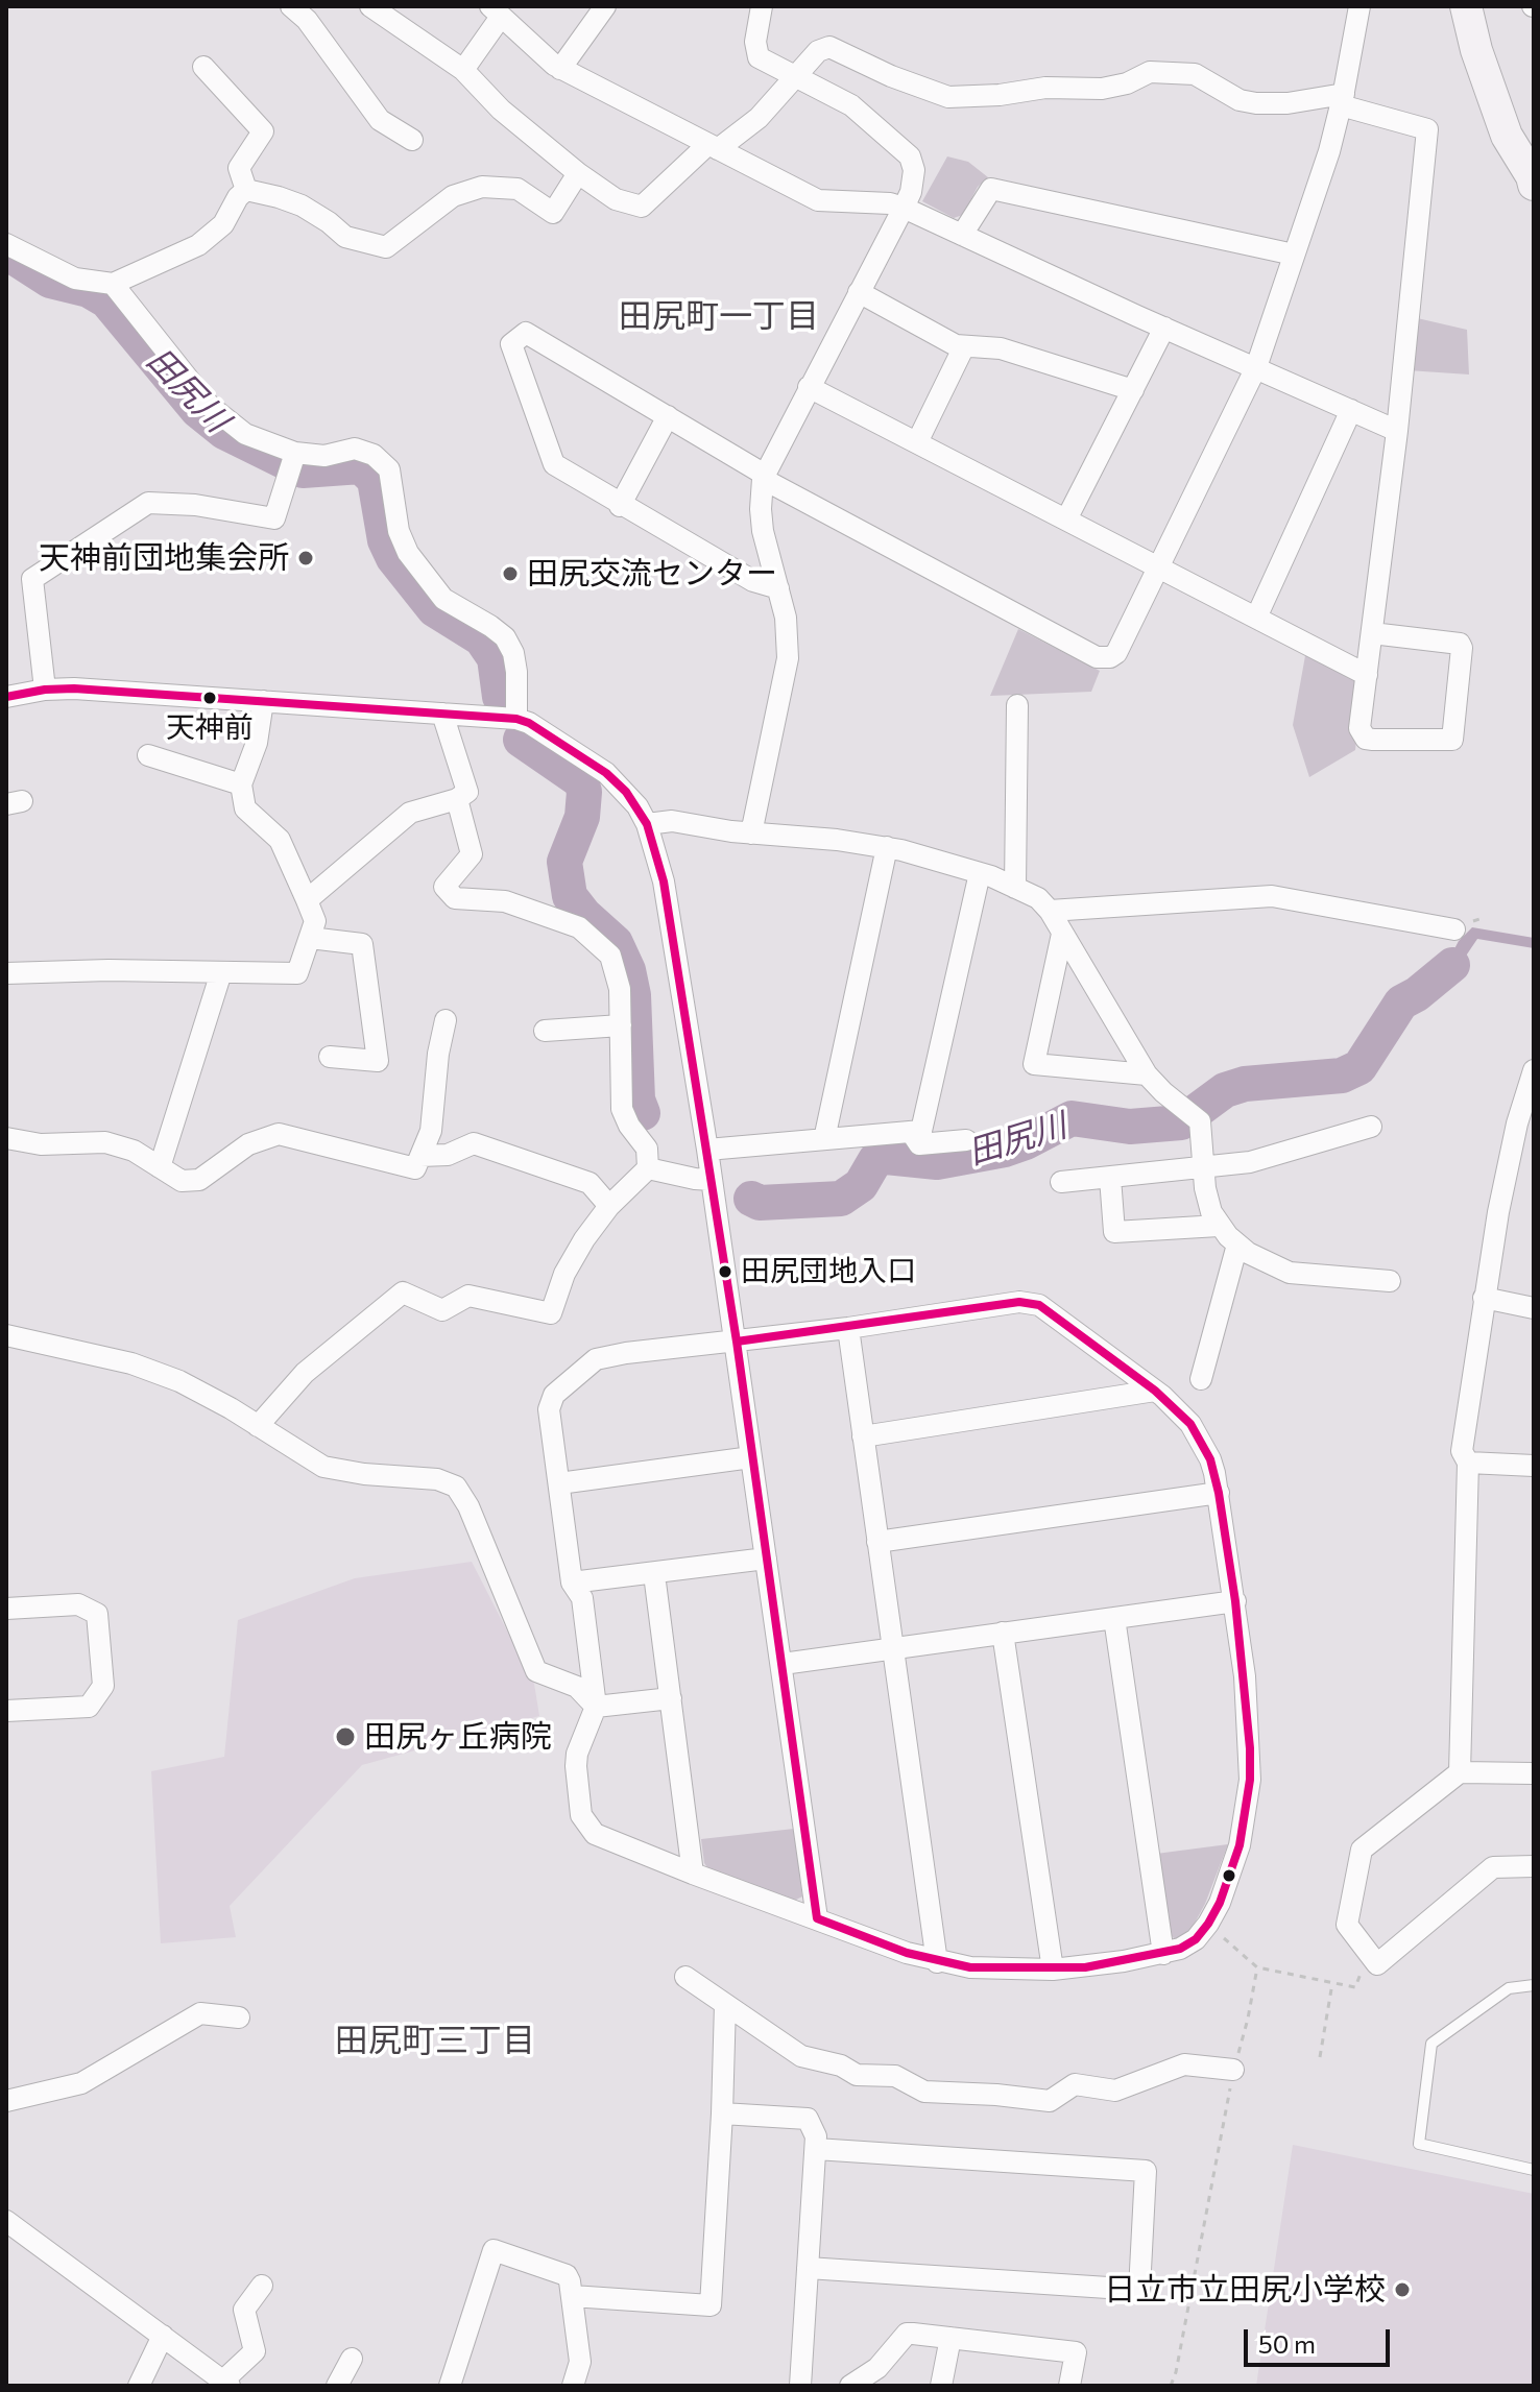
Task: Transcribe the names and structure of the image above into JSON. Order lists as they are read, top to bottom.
{
  "districts": ["田尻町一丁目", "田尻町三丁目"],
  "water": ["田尻川"],
  "places": [
    "天神前団地集会所",
    "田尻交流センター",
    "天神前",
    "田尻団地入口",
    "田尻ヶ丘病院",
    "日立市立田尻小学校"
  ],
  "scale_bar": "50 m"
}
